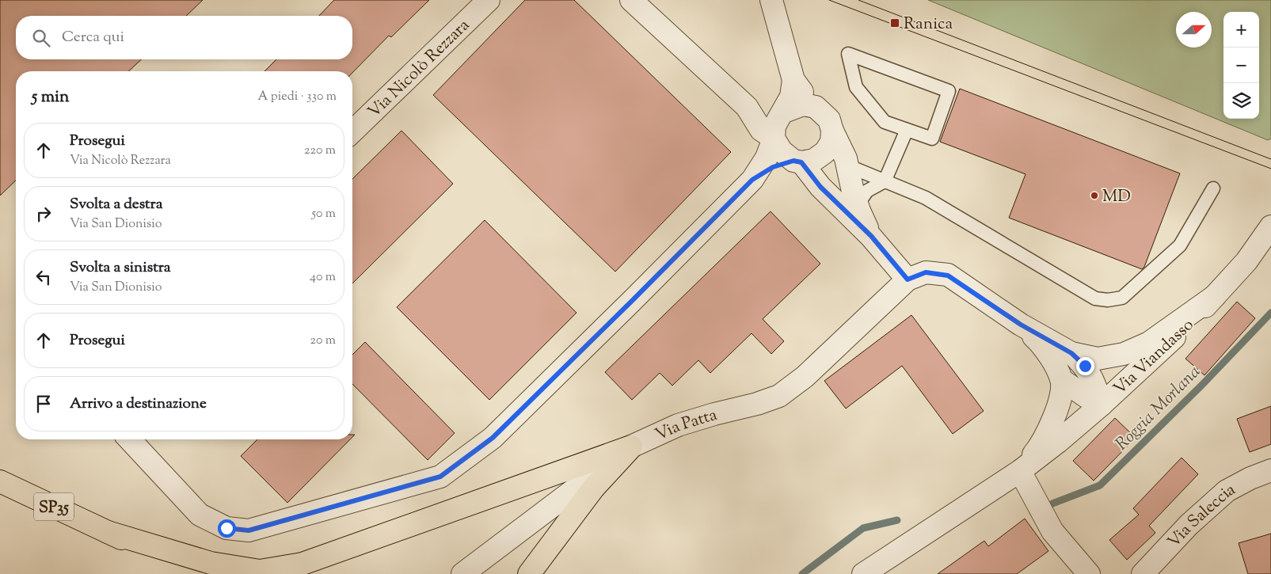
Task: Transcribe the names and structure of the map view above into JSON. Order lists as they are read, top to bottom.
{
  "streets": {
    "highway": ["SP35"],
    "street": [
      "Via Nicolò Rezzara",
      "Via Viandasso",
      "Via Patta",
      "Via Saleccia"
    ]
  },
  "water": ["Roggia Morlana"],
  "places": {
    "transit": ["Ranica"],
    "other": ["MD"]
  },
  "north": "right",
  "page": {
    "map_buttons": ["+", "−"],
    "search": "Cerca qui",
    "heading": ["5 min", "A piedi · 330 m"],
    "list": [
      ["Prosegui", "Via Nicolò Rezzara", "220 m"],
      ["Svolta a destra", "Via San Dionisio", "50 m"],
      ["Svolta a sinistra", "Via San Dionisio", "40 m"],
      ["Prosegui", "20 m"],
      "Arrivo a destinazione"
    ]
  }
}
